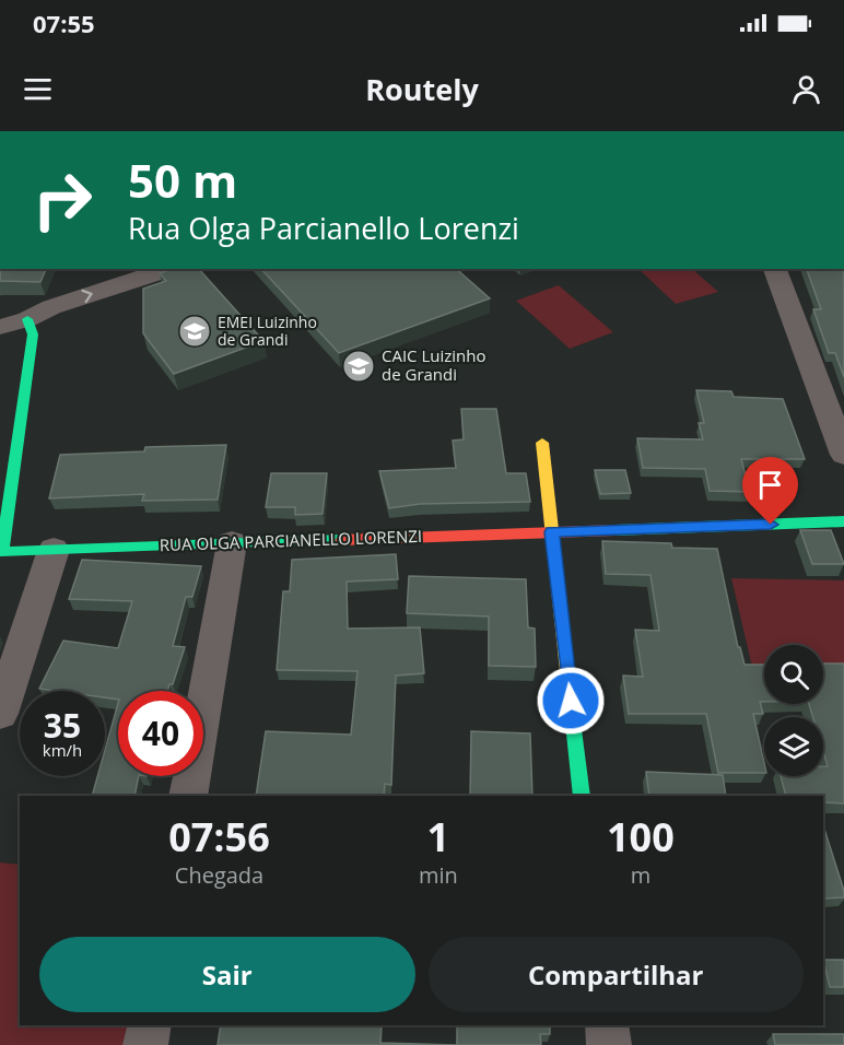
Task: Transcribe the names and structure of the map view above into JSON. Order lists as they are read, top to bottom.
{
  "streets": {
    "street": ["RUA OLGA PARCIANELLO LORENZI"]
  },
  "places": {
    "school or university": ["EMEI Luizinho de Grandi", "CAIC Luizinho de Grandi"]
  },
  "page": {
    "status": "07:55",
    "header": "Routely",
    "turn": ["50 m", "Rua Olga Parcianello Lorenzi"],
    "speed": "35 km/h",
    "limit": "40",
    "eta": [
      "07:56",
      "Chegada",
      "1",
      "min",
      "100",
      "m"
    ],
    "buttons": ["Sair", "Compartilhar"]
  }
}
